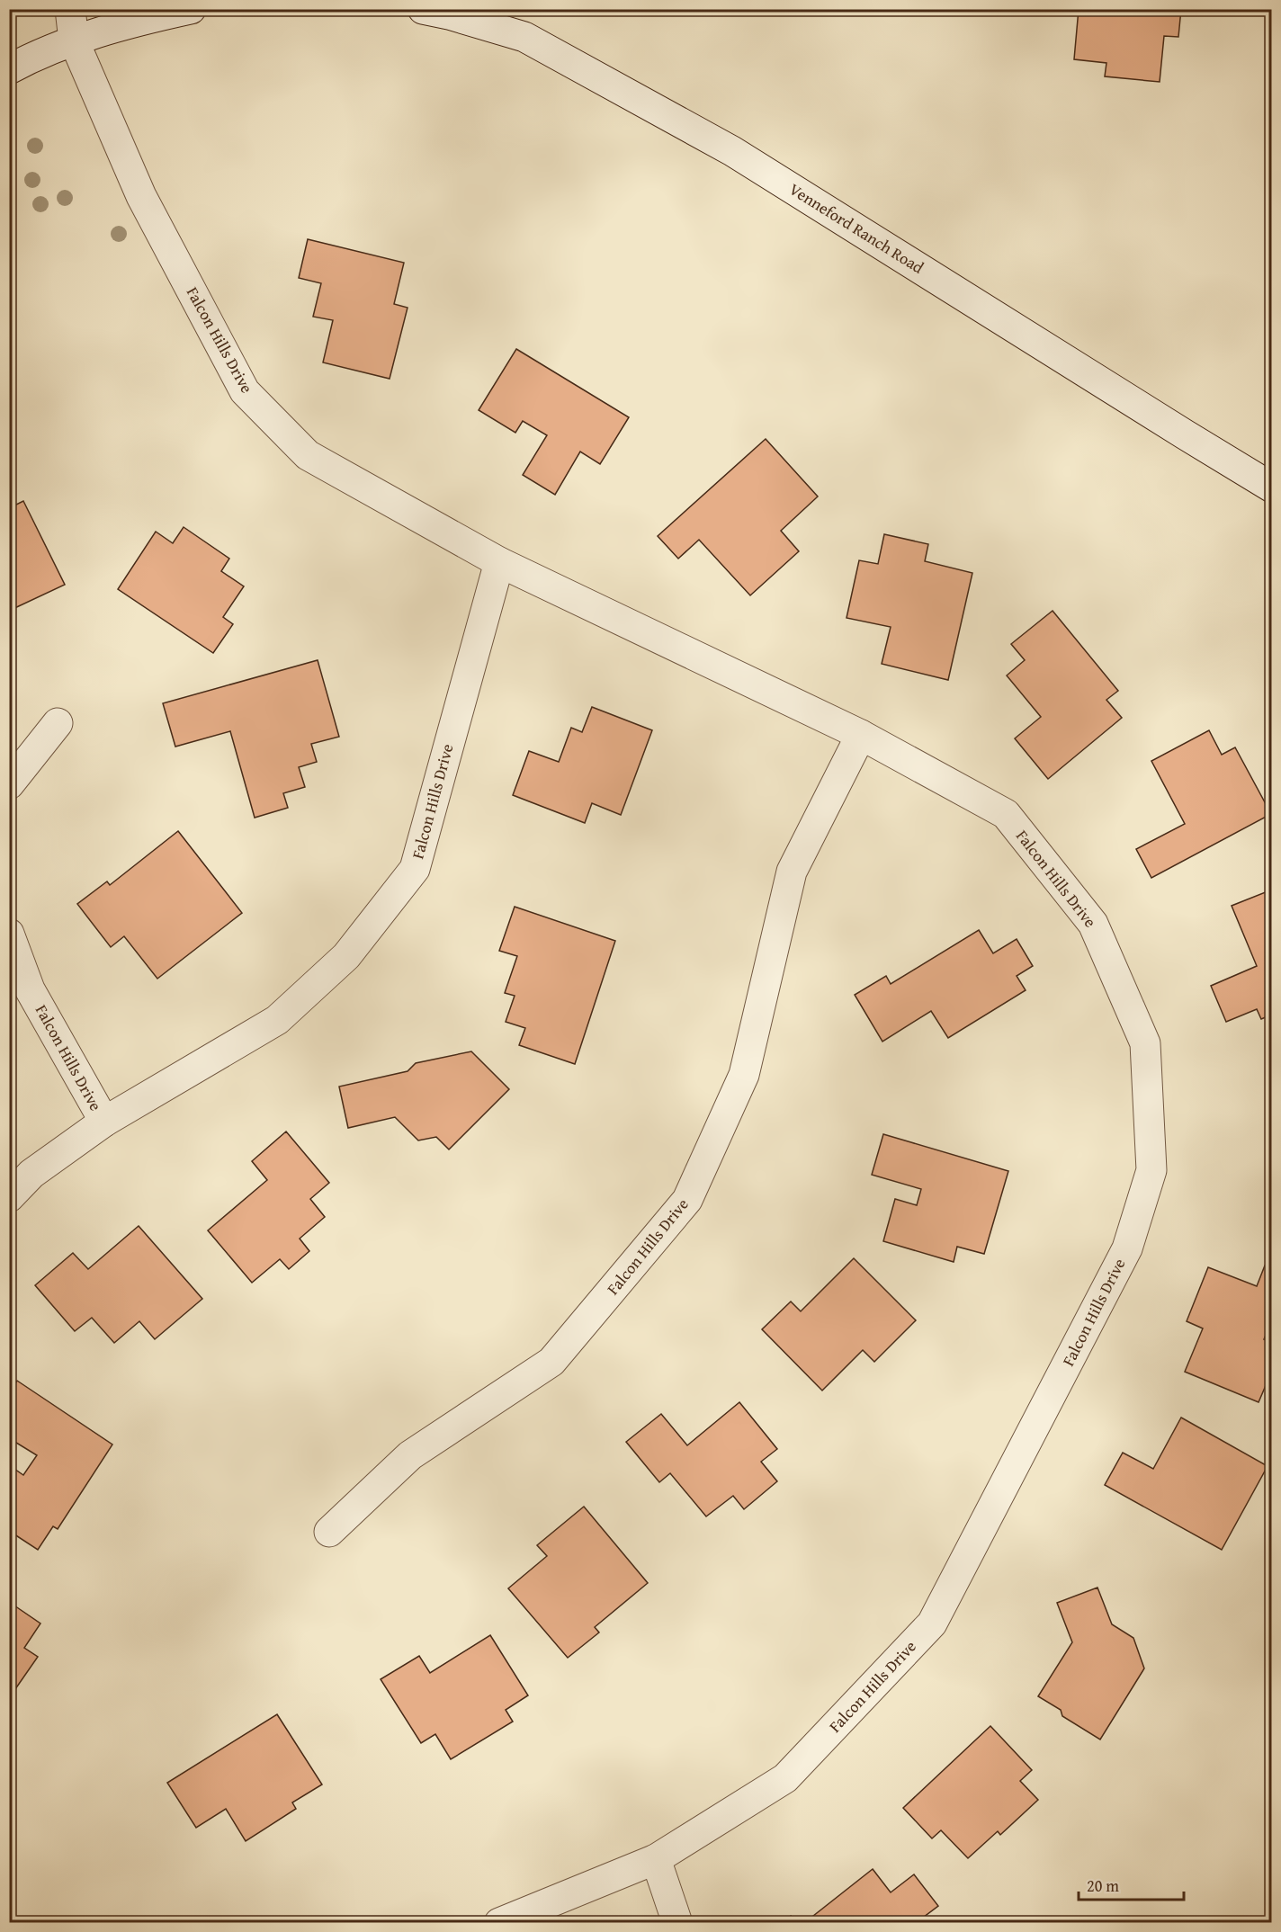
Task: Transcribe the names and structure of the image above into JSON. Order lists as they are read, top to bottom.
{
  "streets": {
    "street": ["Venneford Ranch Road", "Falcon Hills Drive"]
  },
  "scale_bar": "20 m"
}
